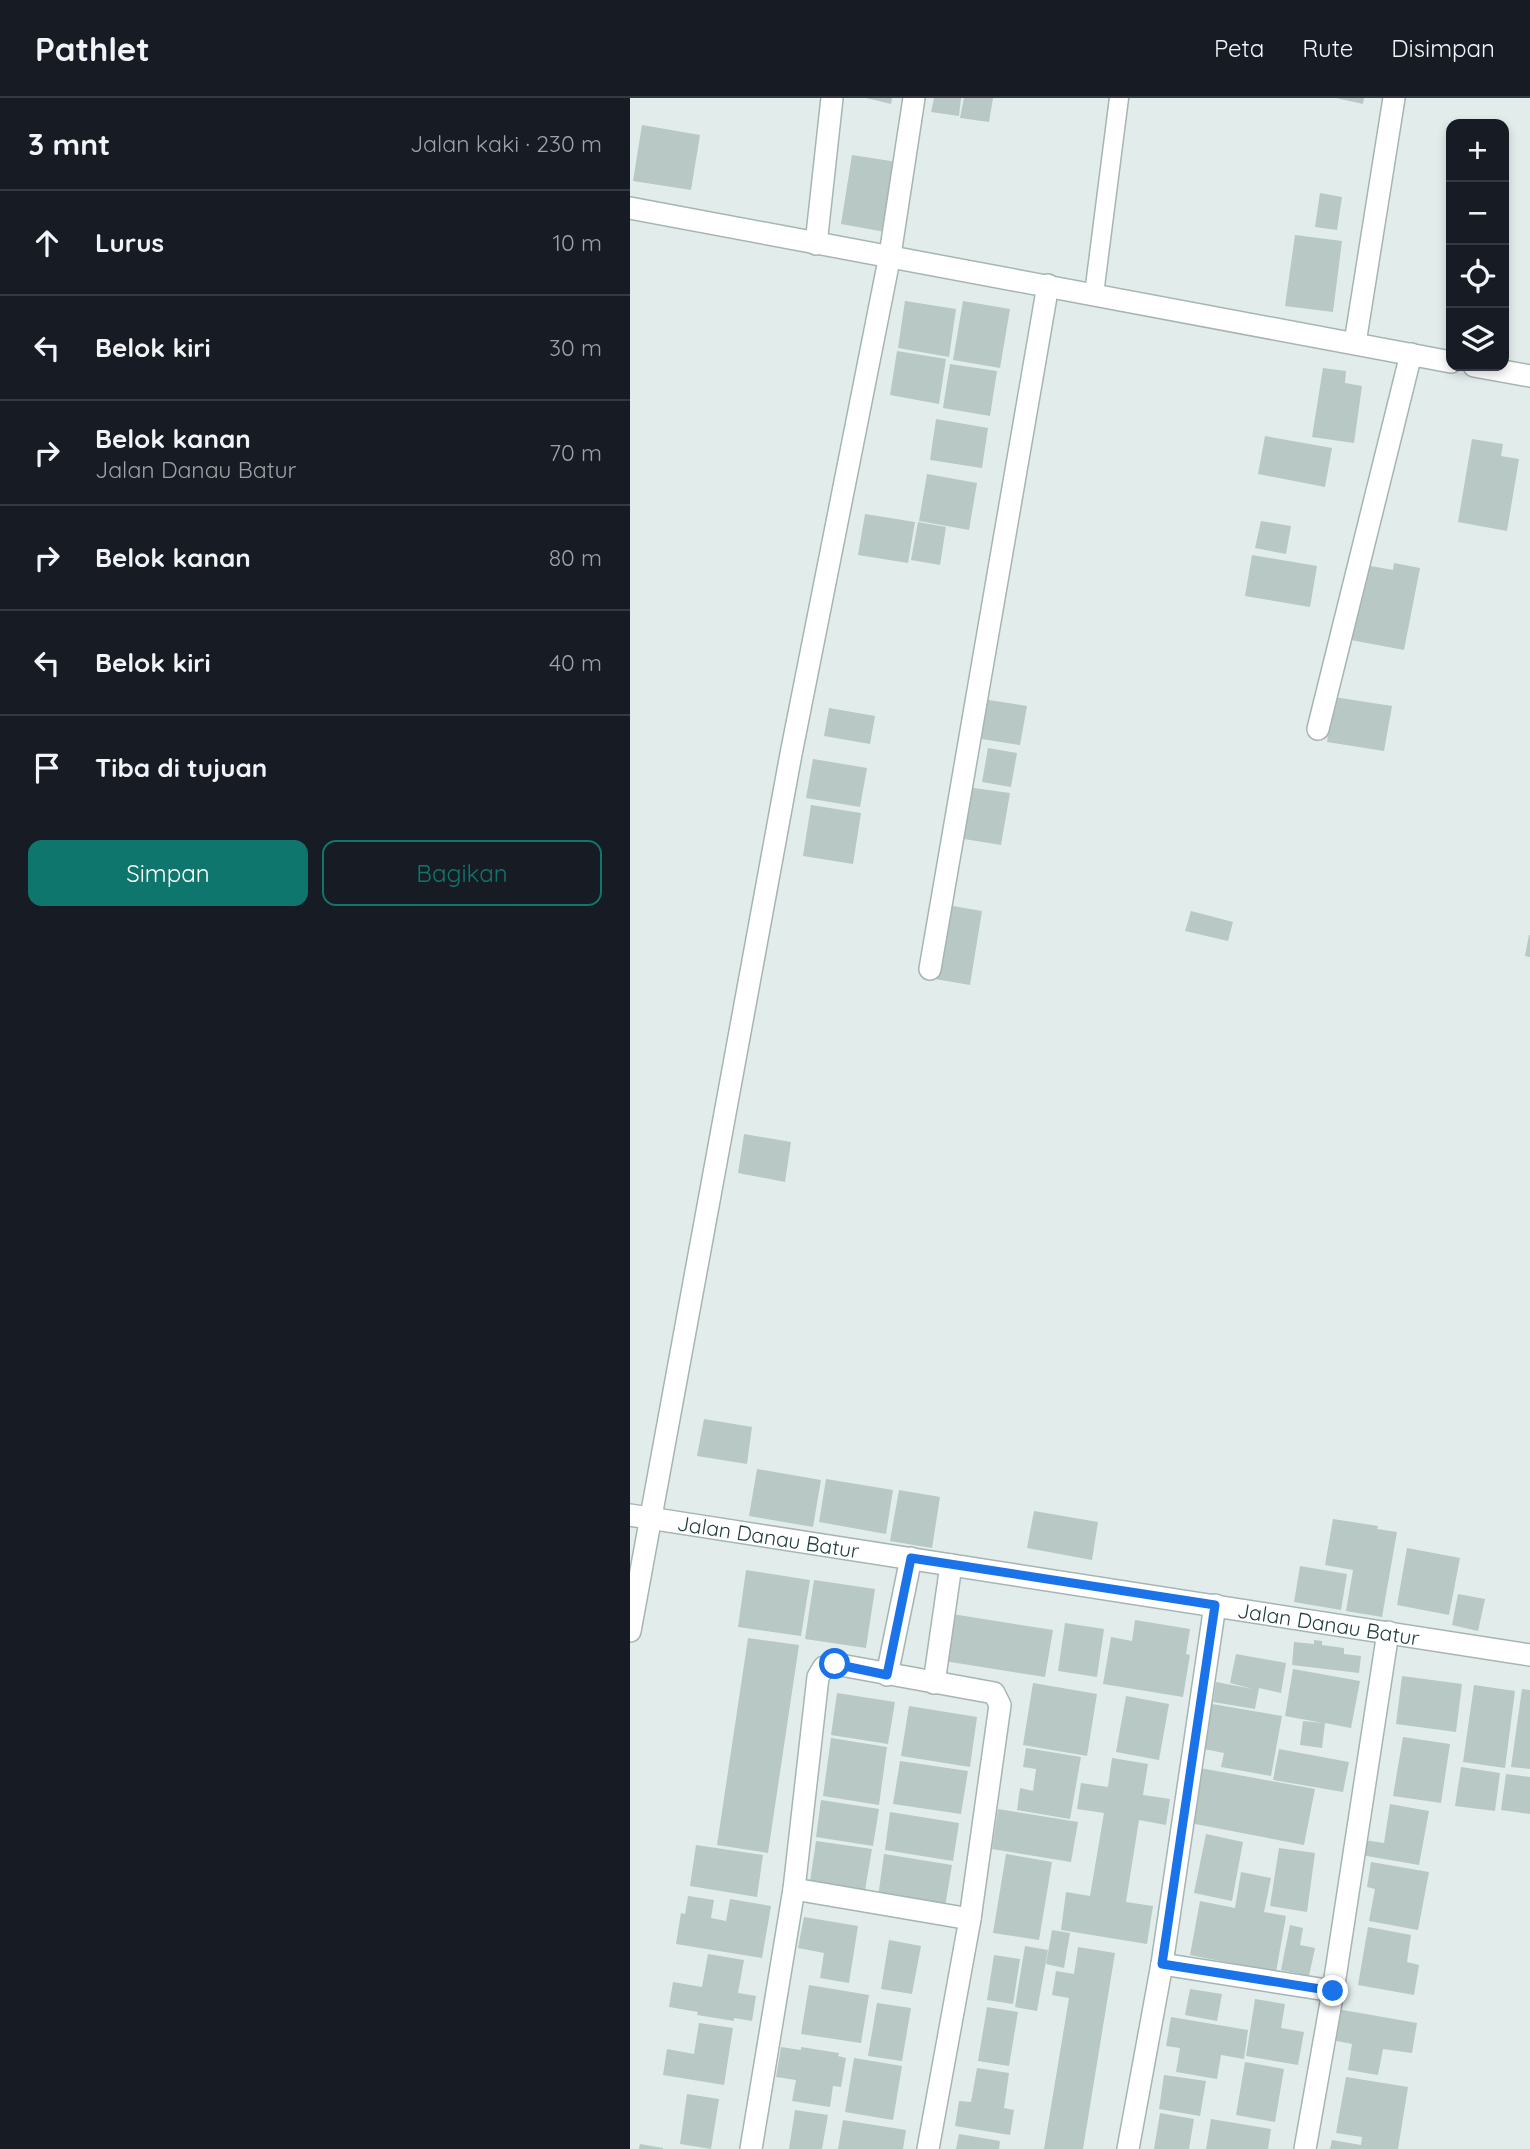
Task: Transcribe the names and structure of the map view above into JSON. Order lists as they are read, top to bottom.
{
  "streets": {
    "street": ["Jalan Danau Batur"]
  },
  "page": {
    "header": "Pathlet",
    "nav": ["Peta", "Rute", "Disimpan"],
    "heading": ["3 mnt", "Jalan kaki · 230 m"],
    "map_buttons": ["+", "−"],
    "list": [
      ["Lurus", "10 m"],
      ["Belok kiri", "30 m"],
      ["Belok kanan", "Jalan Danau Batur", "70 m"],
      ["Belok kanan", "80 m"],
      ["Belok kiri", "40 m"],
      "Tiba di tujuan"
    ],
    "buttons": ["Simpan", "Bagikan"]
  }
}
